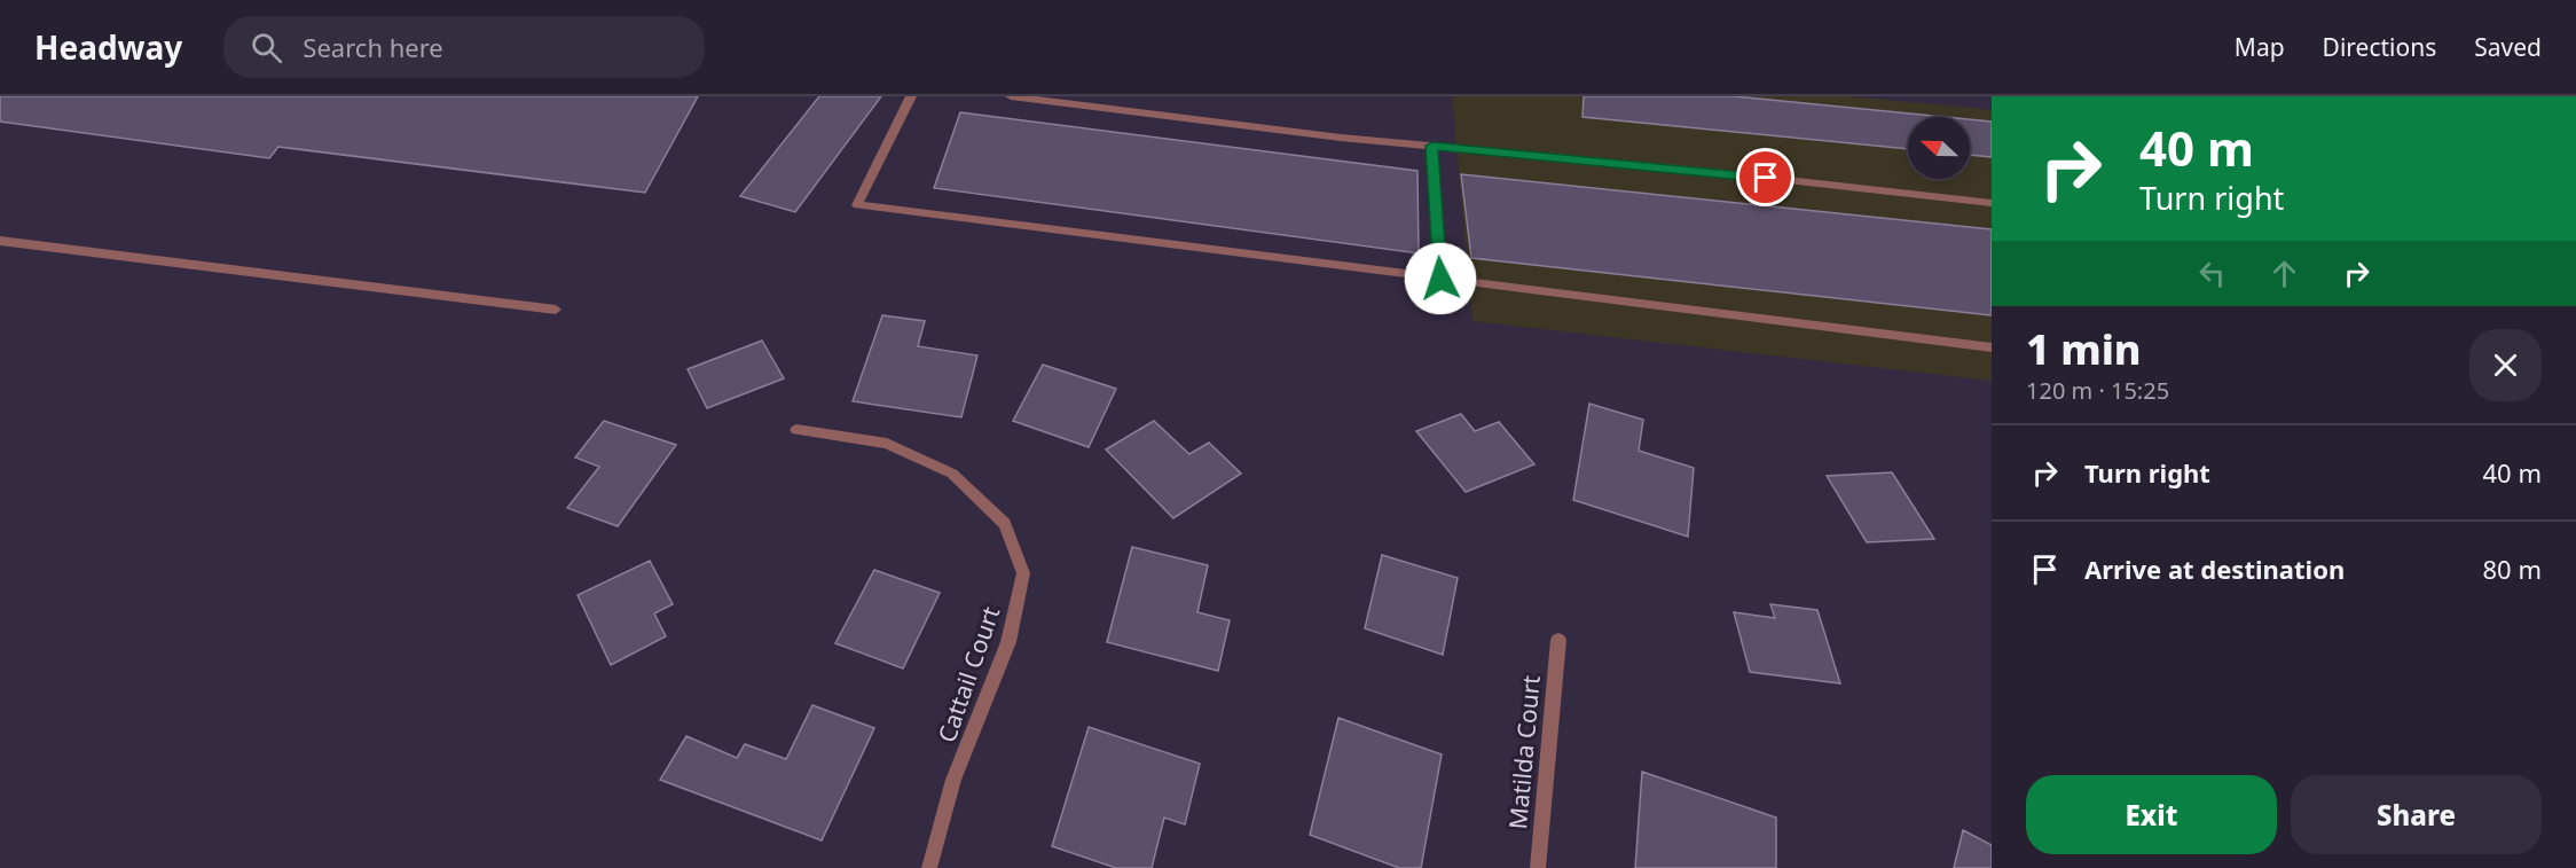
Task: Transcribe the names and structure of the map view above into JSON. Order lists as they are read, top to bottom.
{
  "streets": {
    "street": ["Cattail Court", "Matilda Court"]
  },
  "north": "left",
  "page": {
    "header": "Headway",
    "search": "Search here",
    "nav": ["Map", "Directions", "Saved"],
    "turn": ["40 m", "Turn right"],
    "heading": ["1 min", "120 m · 15:25"],
    "list": [
      {
        "name": "Turn right",
        "value": "40 m"
      },
      {
        "name": "Arrive at destination",
        "value": "80 m"
      }
    ],
    "buttons": ["Exit", "Share"]
  }
}
